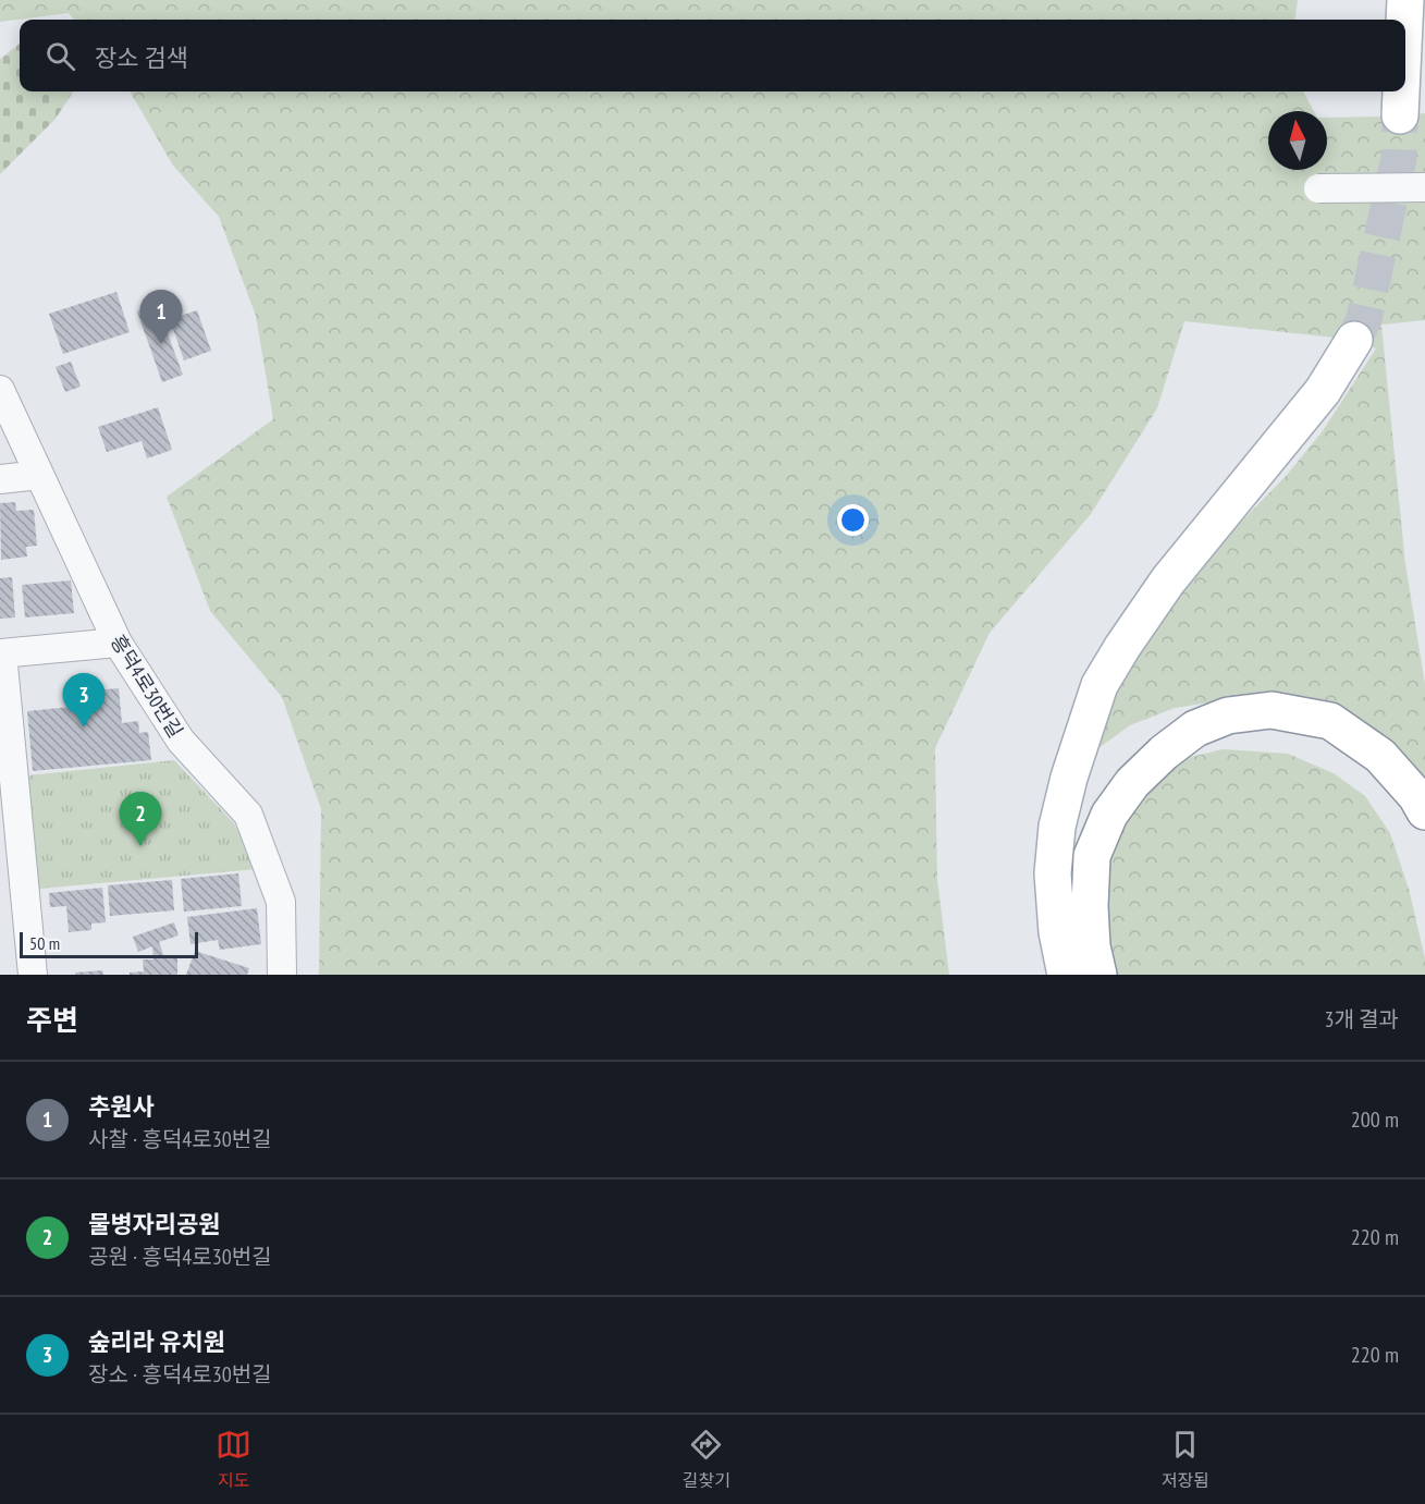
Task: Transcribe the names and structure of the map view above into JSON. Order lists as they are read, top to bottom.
{
  "streets": {
    "street": ["흥덕4로30번길"]
  },
  "scale_bar": "50 m",
  "north": "top",
  "page": {
    "search": "장소 검색",
    "pins": ["1", "3", "2"],
    "scale": "50 m",
    "heading": ["주변", "3개 결과"],
    "list": [
      {
        "mark": "1",
        "name": "추원사",
        "note": "사찰 · 흥덕4로30번길",
        "value": "200 m"
      },
      {
        "mark": "2",
        "name": "물병자리공원",
        "note": "공원 · 흥덕4로30번길",
        "value": "220 m"
      },
      {
        "mark": "3",
        "name": "숲리라 유치원",
        "note": "장소 · 흥덕4로30번길",
        "value": "220 m"
      }
    ],
    "nav": ["지도", "길찾기", "저장됨"]
  }
}
